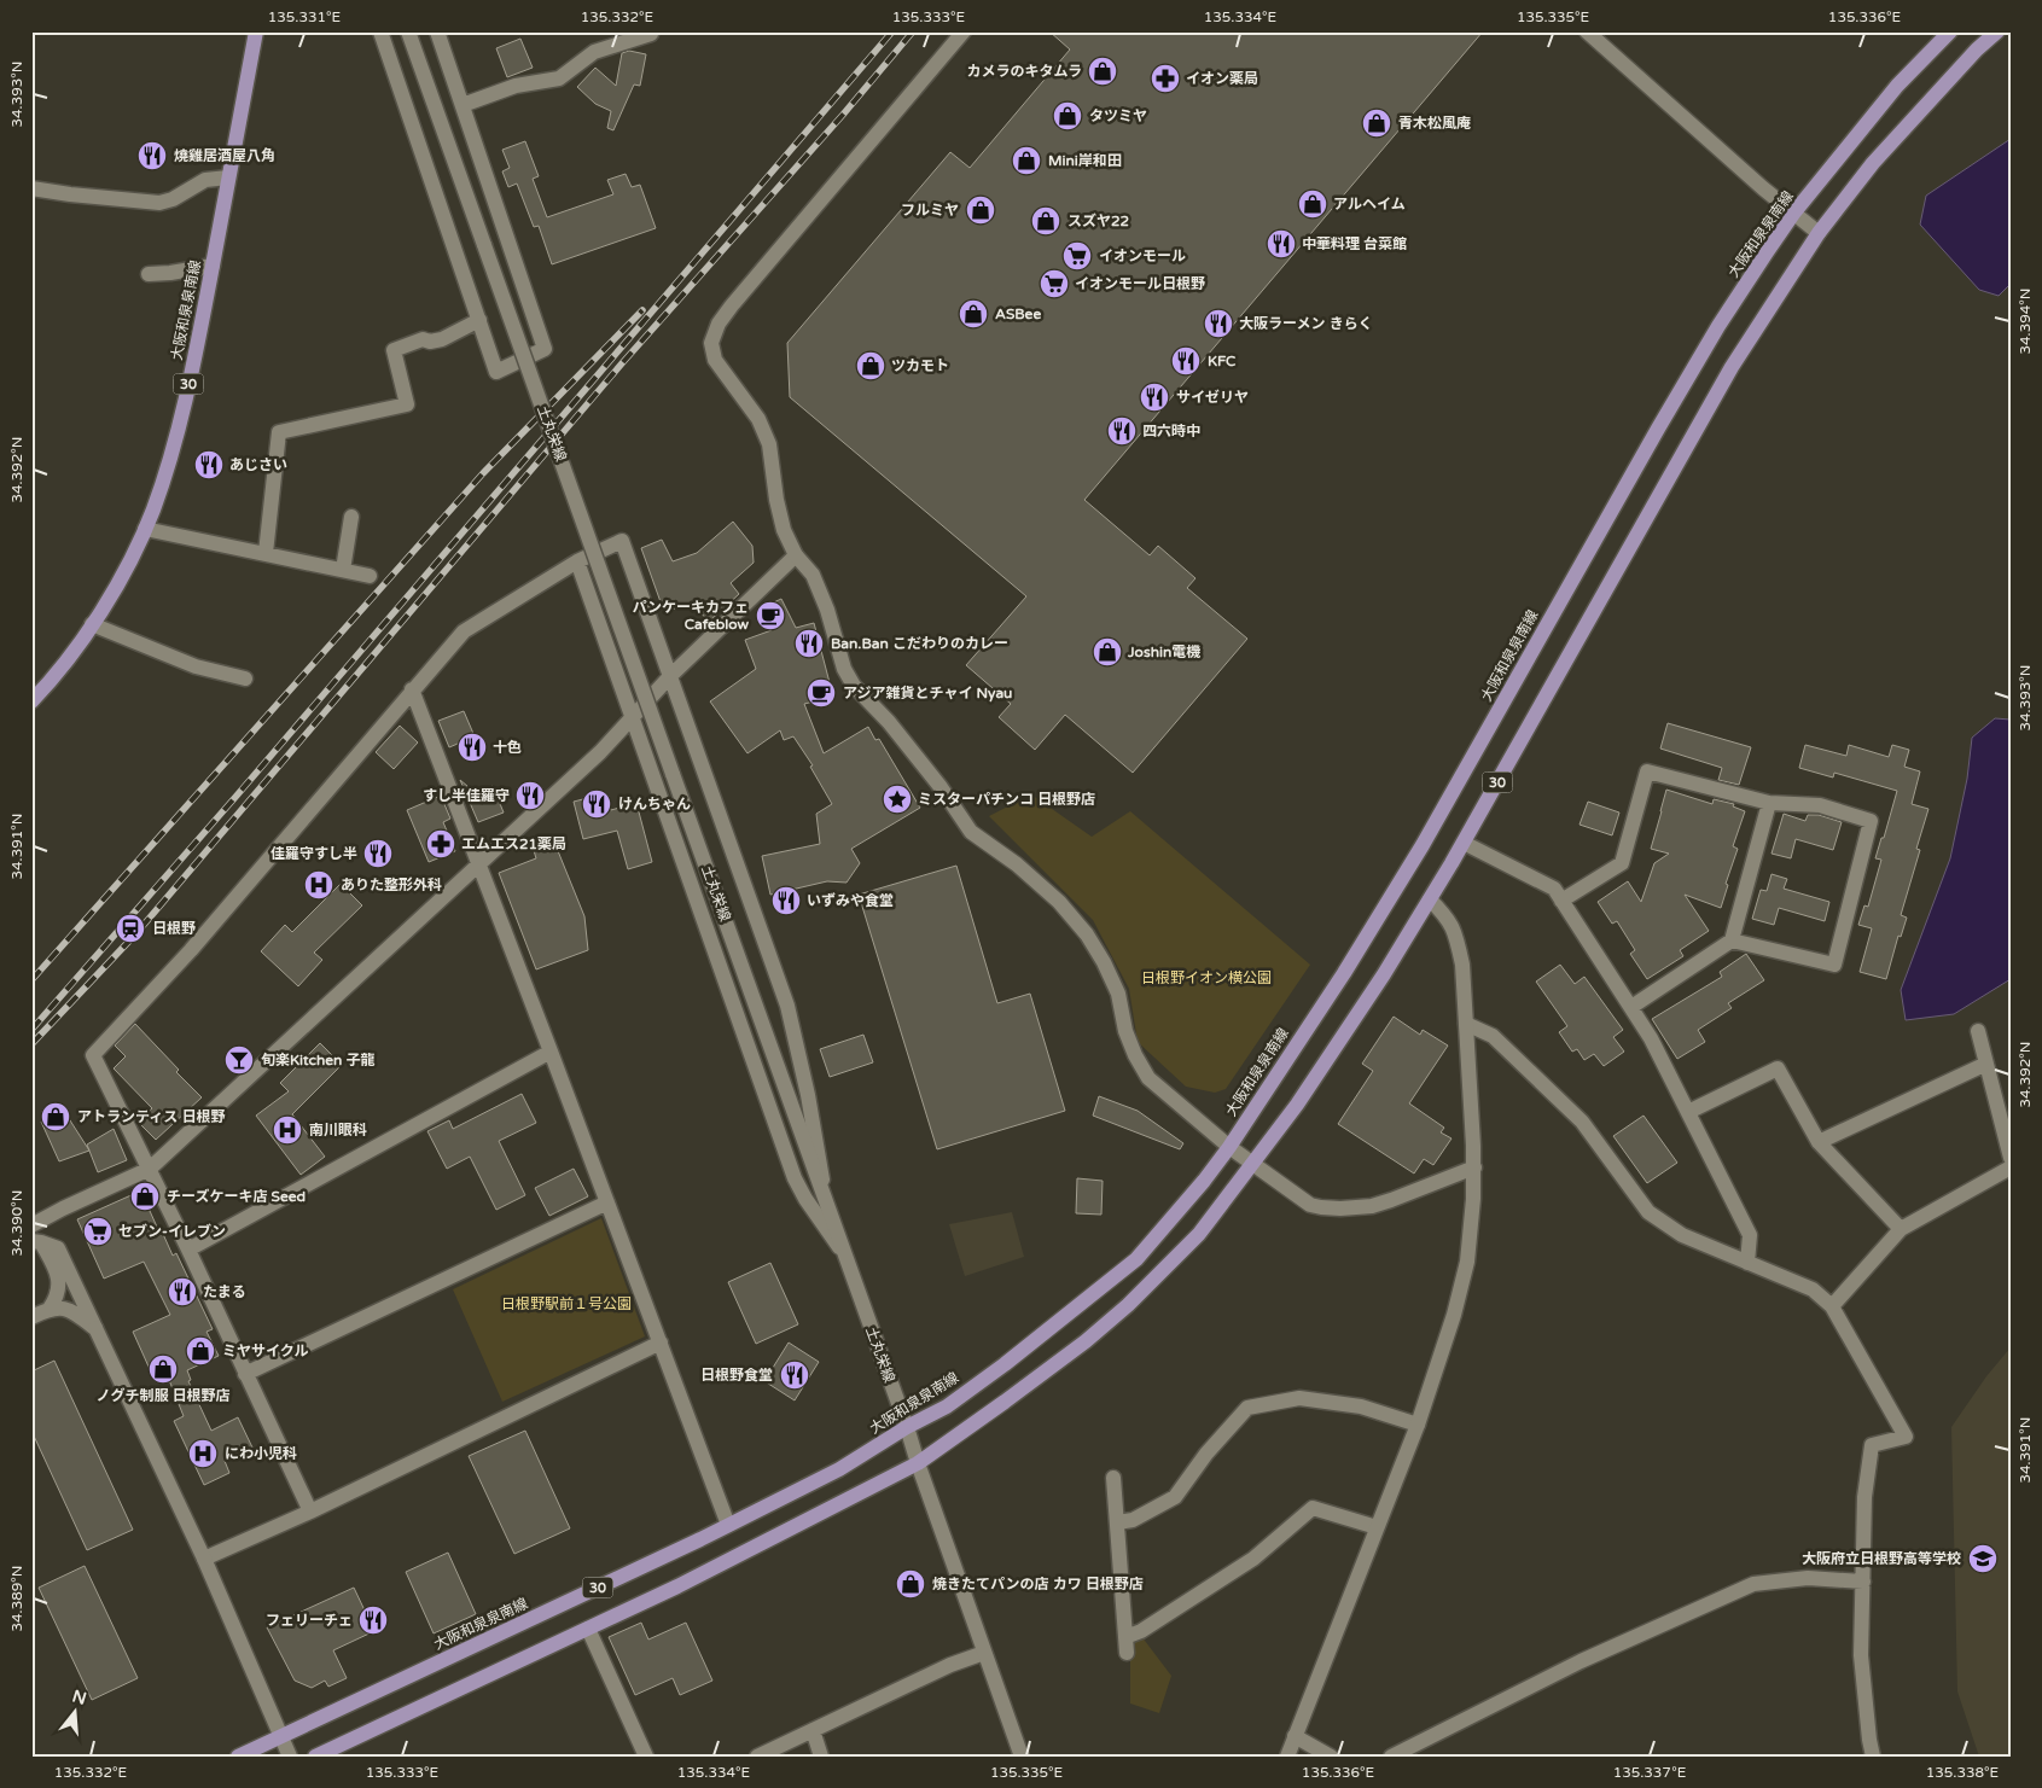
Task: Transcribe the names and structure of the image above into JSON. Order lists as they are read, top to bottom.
{
  "streets": {
    "main road": ["大阪和泉泉南線", "30"],
    "street": ["土丸栄線"]
  },
  "crossings": [
    ["大阪和泉泉南線", "土丸栄線"],
    ["30", "土丸栄線"]
  ],
  "parks": ["日根野イオン横公園", "日根野駅前１号公園"],
  "places": {
    "shop": [
      "カメラのキタムラ",
      "タツミヤ",
      "青木松風庵",
      "Mini岸和田",
      "アルヘイム",
      "フルミヤ",
      "スズヤ22",
      "ASBee",
      "ツカモト",
      "Joshin電機",
      "アトランティス 日根野",
      "チーズケーキ店 Seed",
      "ミヤサイクル",
      "ノグチ制服 日根野店",
      "焼きたてパンの店 カワ 日根野店"
    ],
    "pharmacy": ["イオン薬局", "エムエス21薬局"],
    "restaurant": [
      "燒雞居酒屋八角",
      "中華料理 台菜館",
      "大阪ラーメン きらく",
      "KFC",
      "サイゼリヤ",
      "四六時中",
      "あじさい",
      "Ban.Ban こだわりのカレー",
      "十色",
      "すし半佳羅守",
      "けんちゃん",
      "佳羅守すし半",
      "いずみや食堂",
      "たまる",
      "日根野食堂",
      "フェリーチェ"
    ],
    "supermarket": ["イオンモール", "イオンモール日根野", "セブン-イレブン"],
    "cafe": ["パンケーキカフェ Cafeblow", "アジア雑貨とチャイ Nyau"],
    "place": ["ミスターパチンコ 日根野店"],
    "hospital": ["ありた整形外科", "南川眼科", "にわ小児科"],
    "station": ["日根野"],
    "bar": ["旬楽Kitchen 子龍"],
    "school or university": ["大阪府立日根野高等学校"]
  },
  "north": "top",
  "coordinates": [
    "135.331°E",
    "135.332°E",
    "135.333°E",
    "135.334°E",
    "135.335°E",
    "135.336°E",
    "34.393°N",
    "34.394°N",
    "34.392°N",
    "34.391°N",
    "34.390°N",
    "34.389°N",
    "135.337°E",
    "135.338°E"
  ]
}
